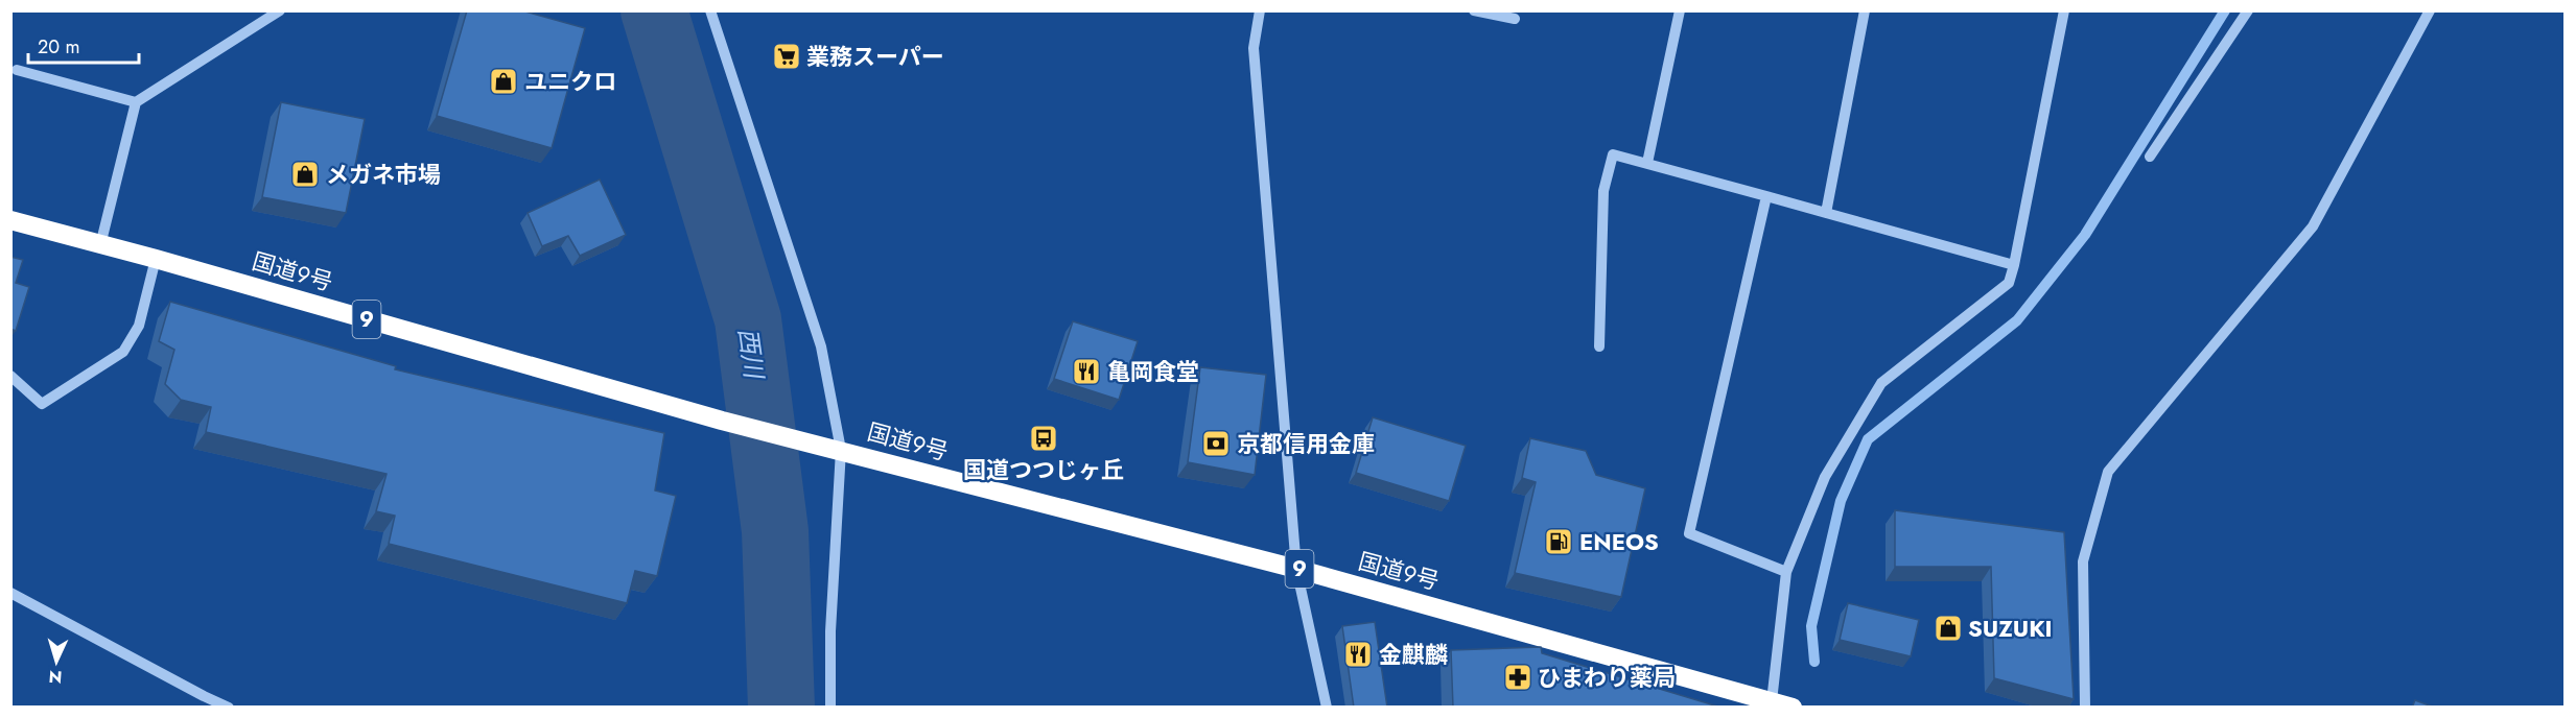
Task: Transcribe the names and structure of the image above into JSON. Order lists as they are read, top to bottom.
{
  "streets": {
    "highway": ["国道9号", "9"]
  },
  "water": ["西川"],
  "places": {
    "supermarket": ["業務スーパー"],
    "shop": ["ユニクロ", "メガネ市場", "SUZUKI"],
    "restaurant": ["亀岡食堂", "金麒麟"],
    "bus stop": ["国道つつじヶ丘"],
    "bank": ["京都信用金庫"],
    "fuel station": ["ENEOS"],
    "pharmacy": ["ひまわり薬局"]
  },
  "scale_bar": "20 m",
  "north": "bottom"
}
